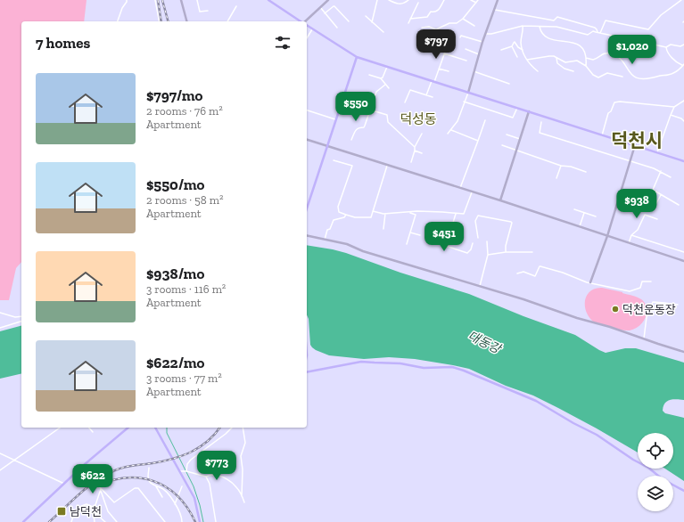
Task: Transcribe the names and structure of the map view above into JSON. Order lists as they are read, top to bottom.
{
  "districts": ["덕성동", "덕천시"],
  "water": ["대동강"],
  "places": {
    "other": ["덕천운동장"],
    "transit": ["남덕천"]
  },
  "page": {
    "heading": "7 homes",
    "price": [
      "$797",
      "$1,020",
      "$550",
      "$938",
      "$451",
      "$773",
      "$622"
    ],
    "list": [
      {
        "name": "$797/mo",
        "note": "2 rooms · 76 m² · Apartment"
      },
      {
        "name": "$550/mo",
        "note": "2 rooms · 58 m² · Apartment"
      },
      {
        "name": "$938/mo",
        "note": "3 rooms · 116 m² · Apartment"
      },
      {
        "name": "$622/mo",
        "note": "3 rooms · 77 m² · Apartment"
      }
    ]
  }
}
